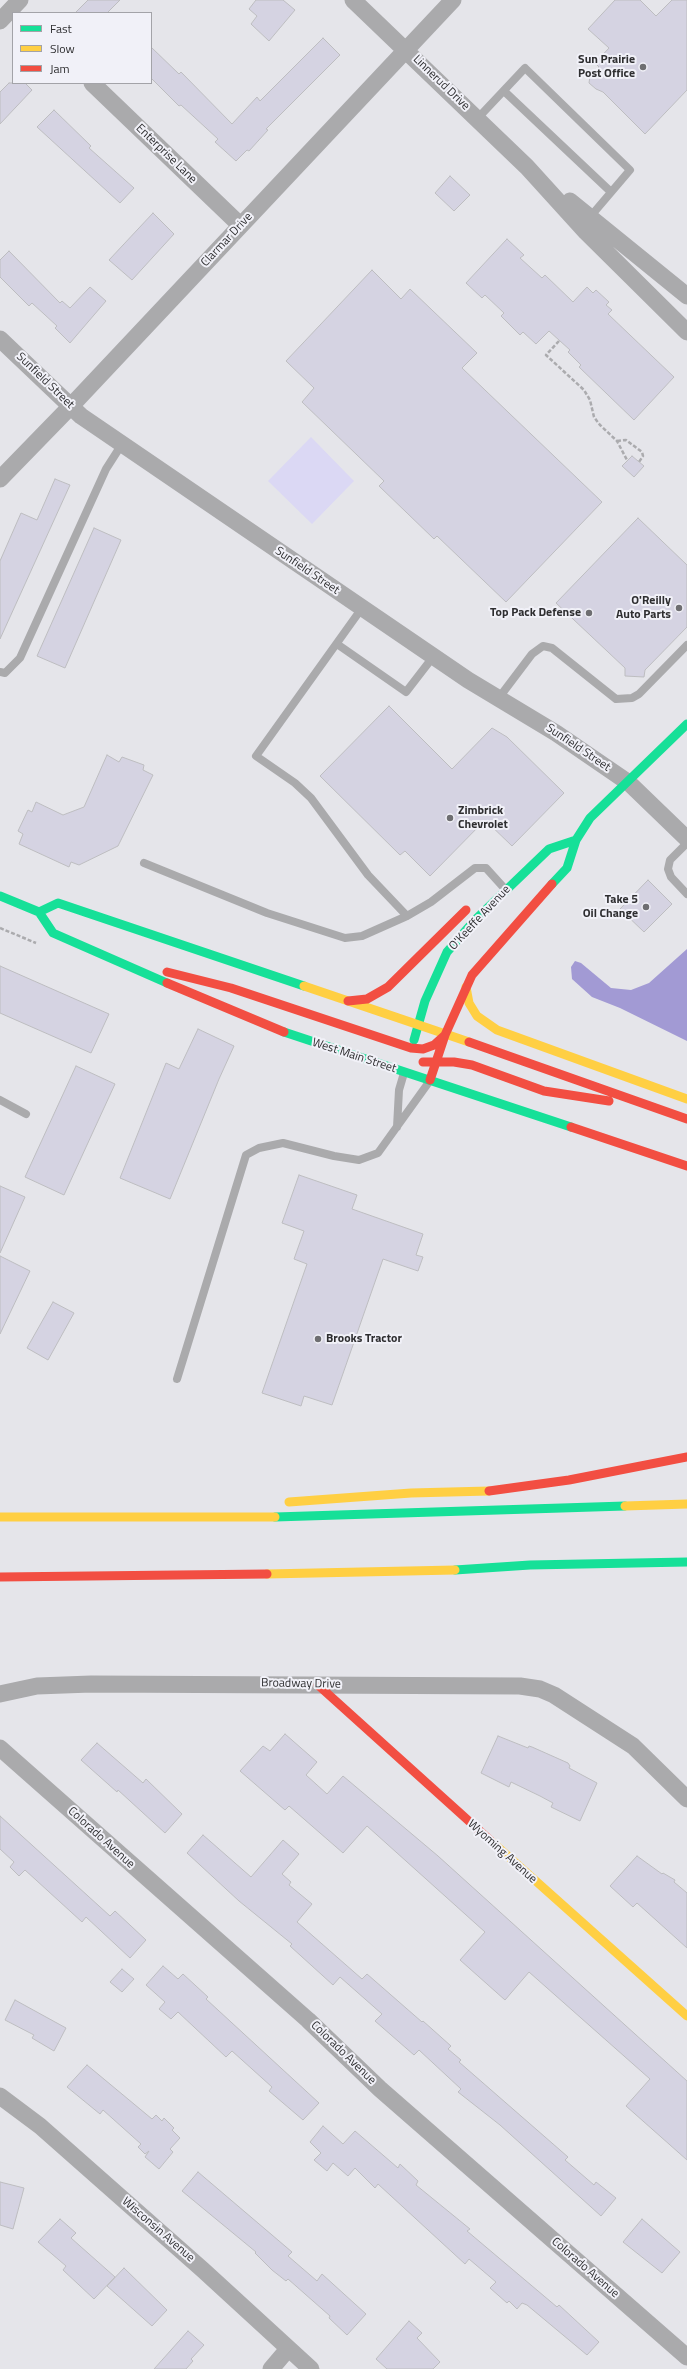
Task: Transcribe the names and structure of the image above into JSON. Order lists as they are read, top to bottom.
{
  "streets": {
    "main road": ["O'Keeffe Avenue", "West Main Street", "Wyoming Avenue"],
    "street": [
      "Linnerud Drive",
      "Enterprise Lane",
      "Clarmar Drive",
      "Sunfield Street",
      "Broadway Drive",
      "Colorado Avenue",
      "Wisconsin Avenue"
    ]
  },
  "crossings": [
    ["Linnerud Drive", "Clarmar Drive"],
    ["Enterprise Lane", "Clarmar Drive"],
    ["Clarmar Drive", "Sunfield Street"],
    ["O'Keeffe Avenue", "West Main Street"],
    ["Broadway Drive", "Wyoming Avenue"]
  ],
  "places": [
    "Sun Prairie Post Office",
    "O'Reilly Auto Parts",
    "Top Pack Defense",
    "Zimbrick Chevrolet",
    "Take 5 Oil Change",
    "Brooks Tractor"
  ],
  "legend": ["Fast", "Slow", "Jam"]
}
